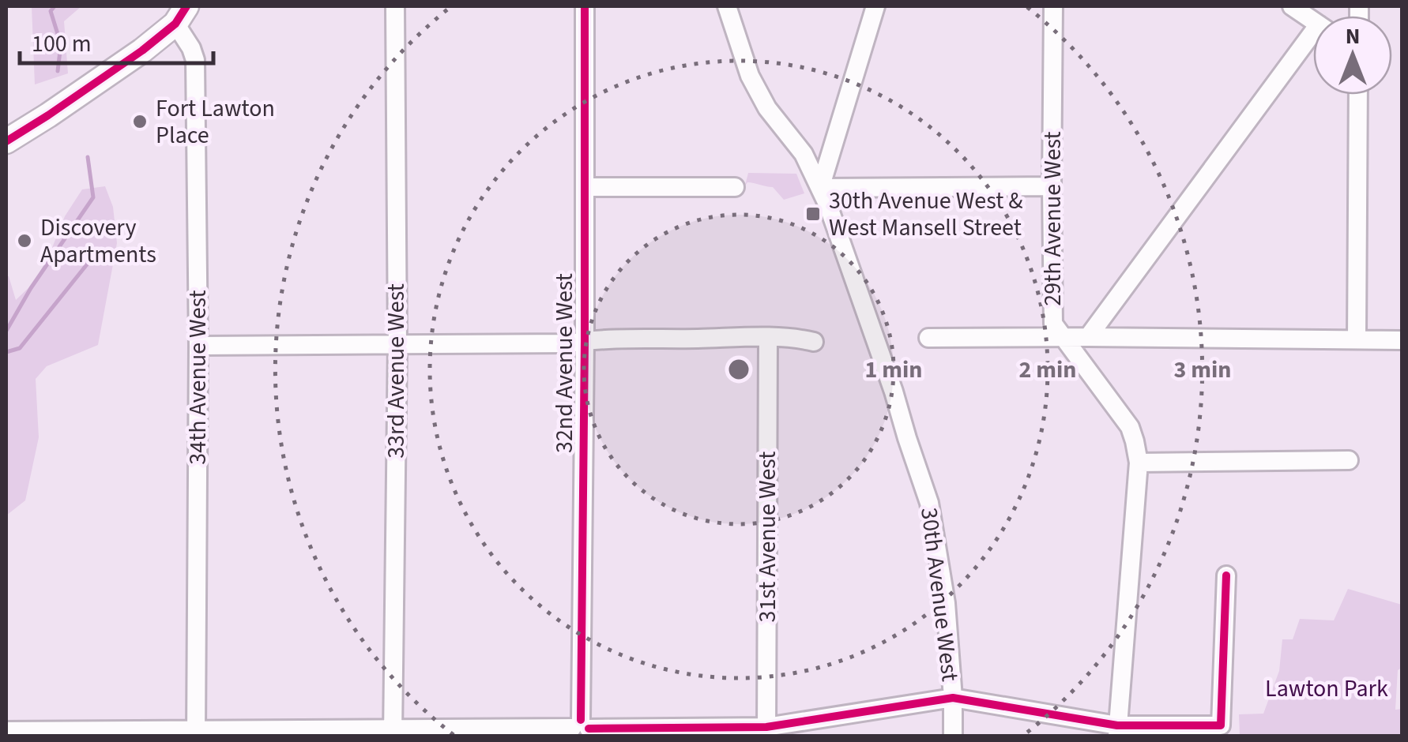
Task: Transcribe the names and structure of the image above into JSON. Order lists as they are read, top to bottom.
{
  "streets": {
    "street": [
      "29th Avenue West",
      "32nd Avenue West",
      "33rd Avenue West",
      "34th Avenue West",
      "31st Avenue West",
      "30th Avenue West"
    ]
  },
  "parks": ["Lawton Park"],
  "places": {
    "other": ["Fort Lawton Place", "Discovery Apartments"],
    "transit": ["30th Avenue West & West Mansell Street"]
  },
  "scale_bar": "100 m",
  "north": "top",
  "rings": ["1 min", "2 min", "3 min"]
}
